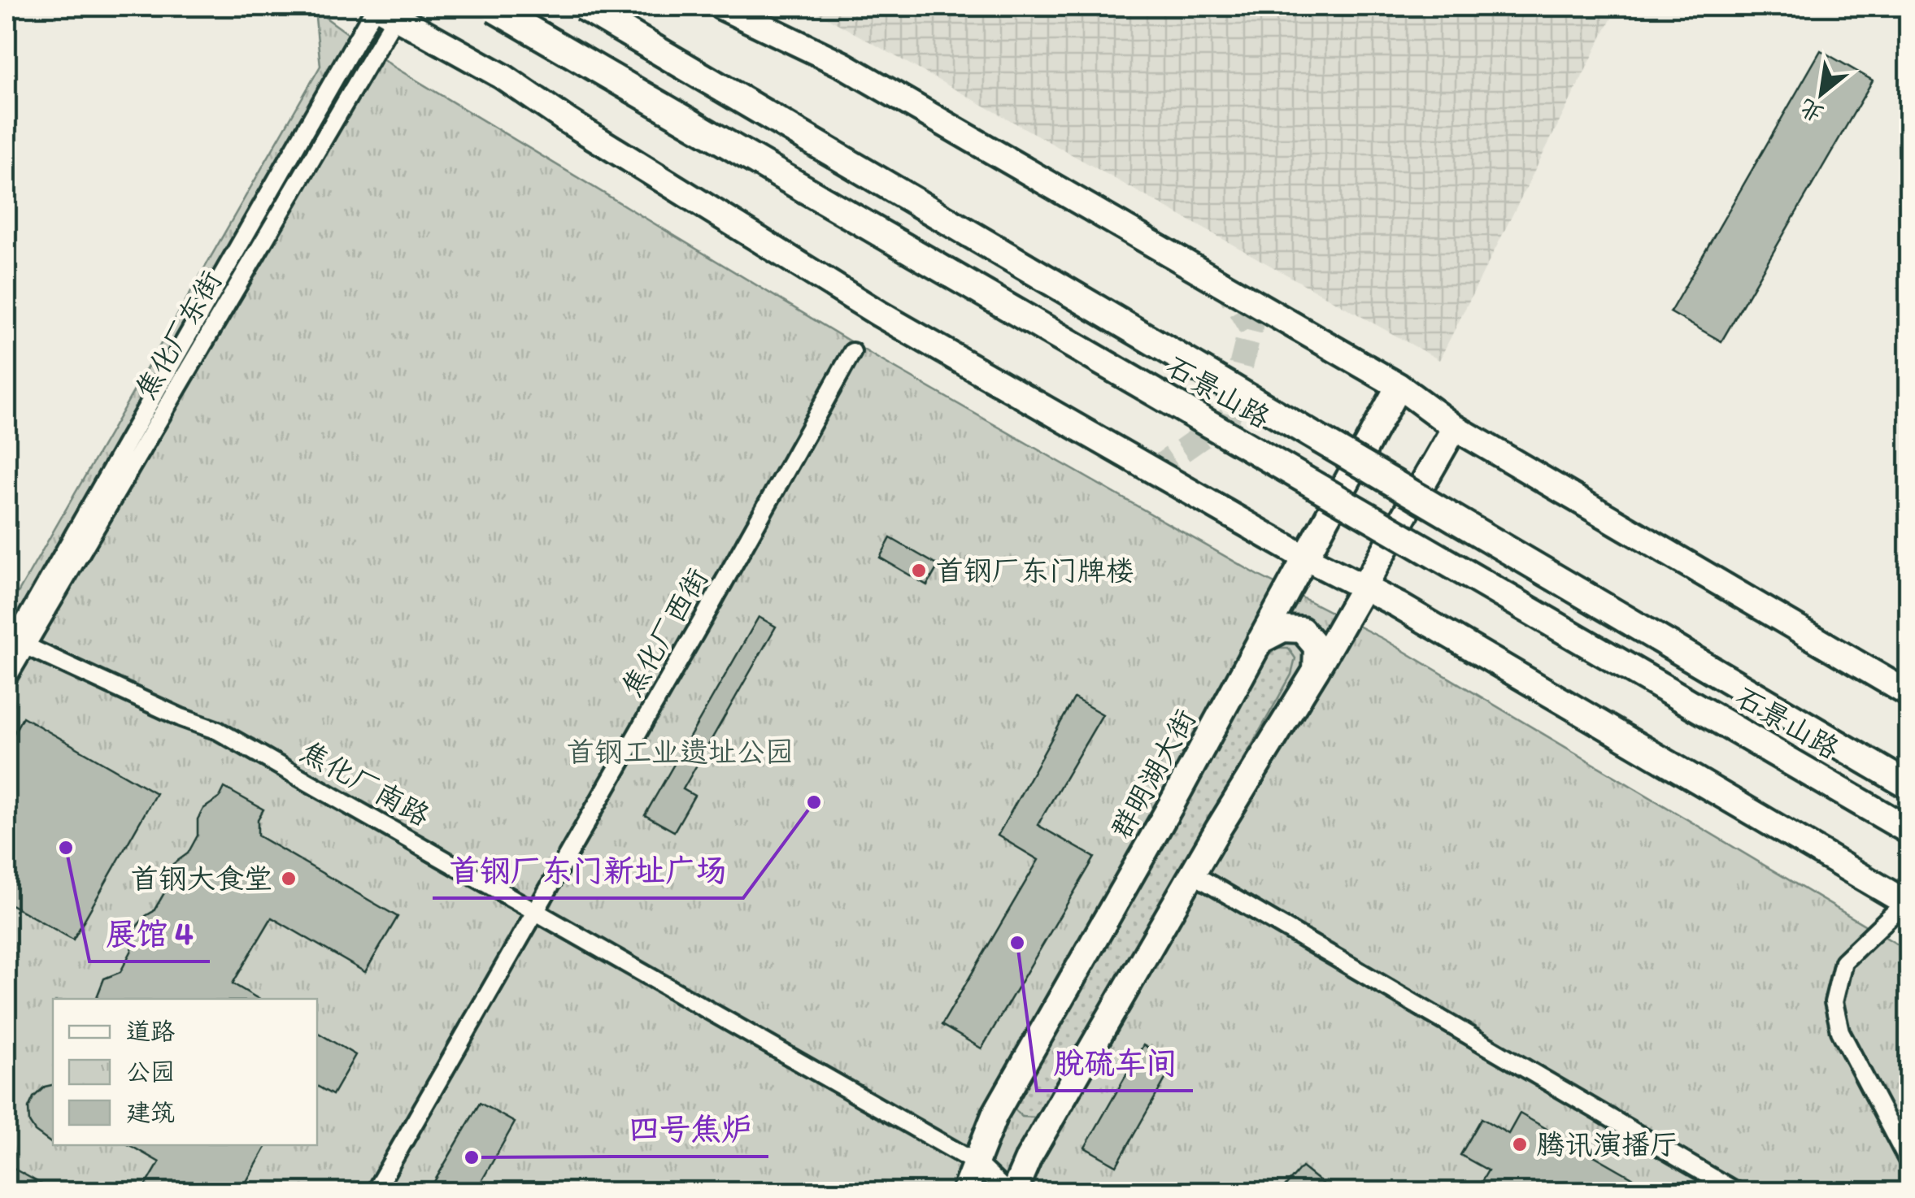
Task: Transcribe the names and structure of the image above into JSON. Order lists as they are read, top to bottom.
{
  "streets": {
    "main road": ["石景山路"],
    "street": [
      "焦化厂东街",
      "焦化厂西街",
      "群明湖大街",
      "焦化厂南路"
    ]
  },
  "crossings": [
    ["焦化厂东街", "焦化厂南路"],
    ["焦化厂西街", "焦化厂南路"],
    ["群明湖大街", "焦化厂南路"]
  ],
  "parks": ["首钢工业遗址公园"],
  "places": [
    "首钢厂东门牌楼",
    "首钢厂东门新址广场",
    "展馆 4",
    "首钢大食堂",
    "脱硫车间",
    "腾讯演播厅",
    "四号焦炉"
  ],
  "legend": ["道路", "公园", "建筑"],
  "north": "bottom left"
}
